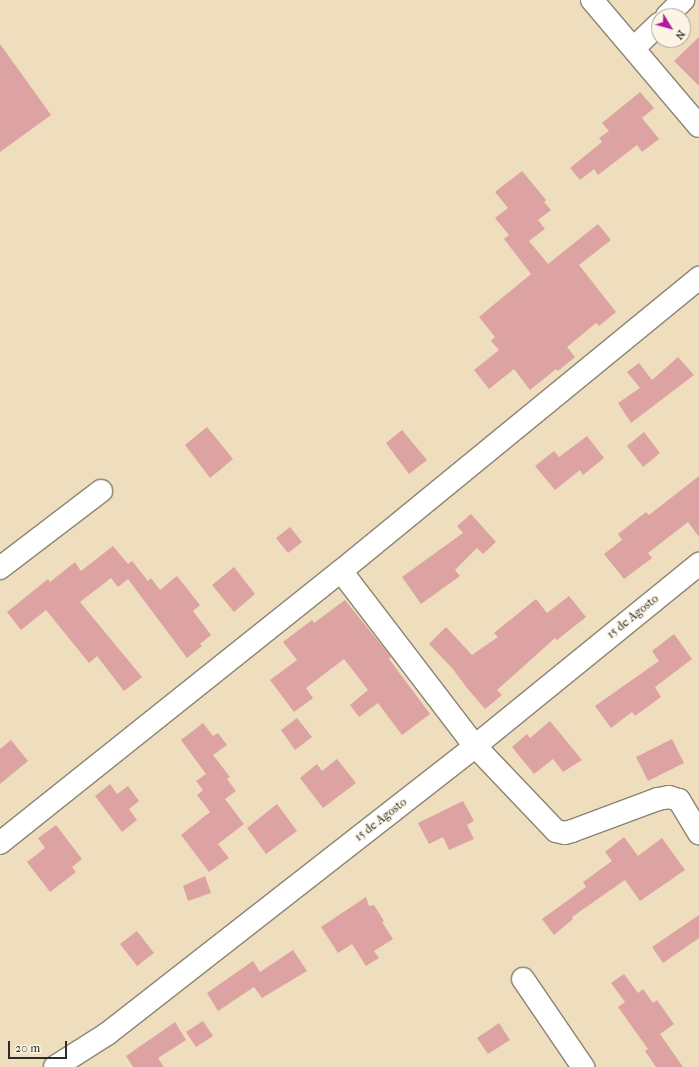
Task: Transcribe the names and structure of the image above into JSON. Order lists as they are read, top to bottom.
{
  "streets": {
    "street": ["15 de Agosto"]
  },
  "scale_bar": "20 m",
  "north": "bottom right"
}
